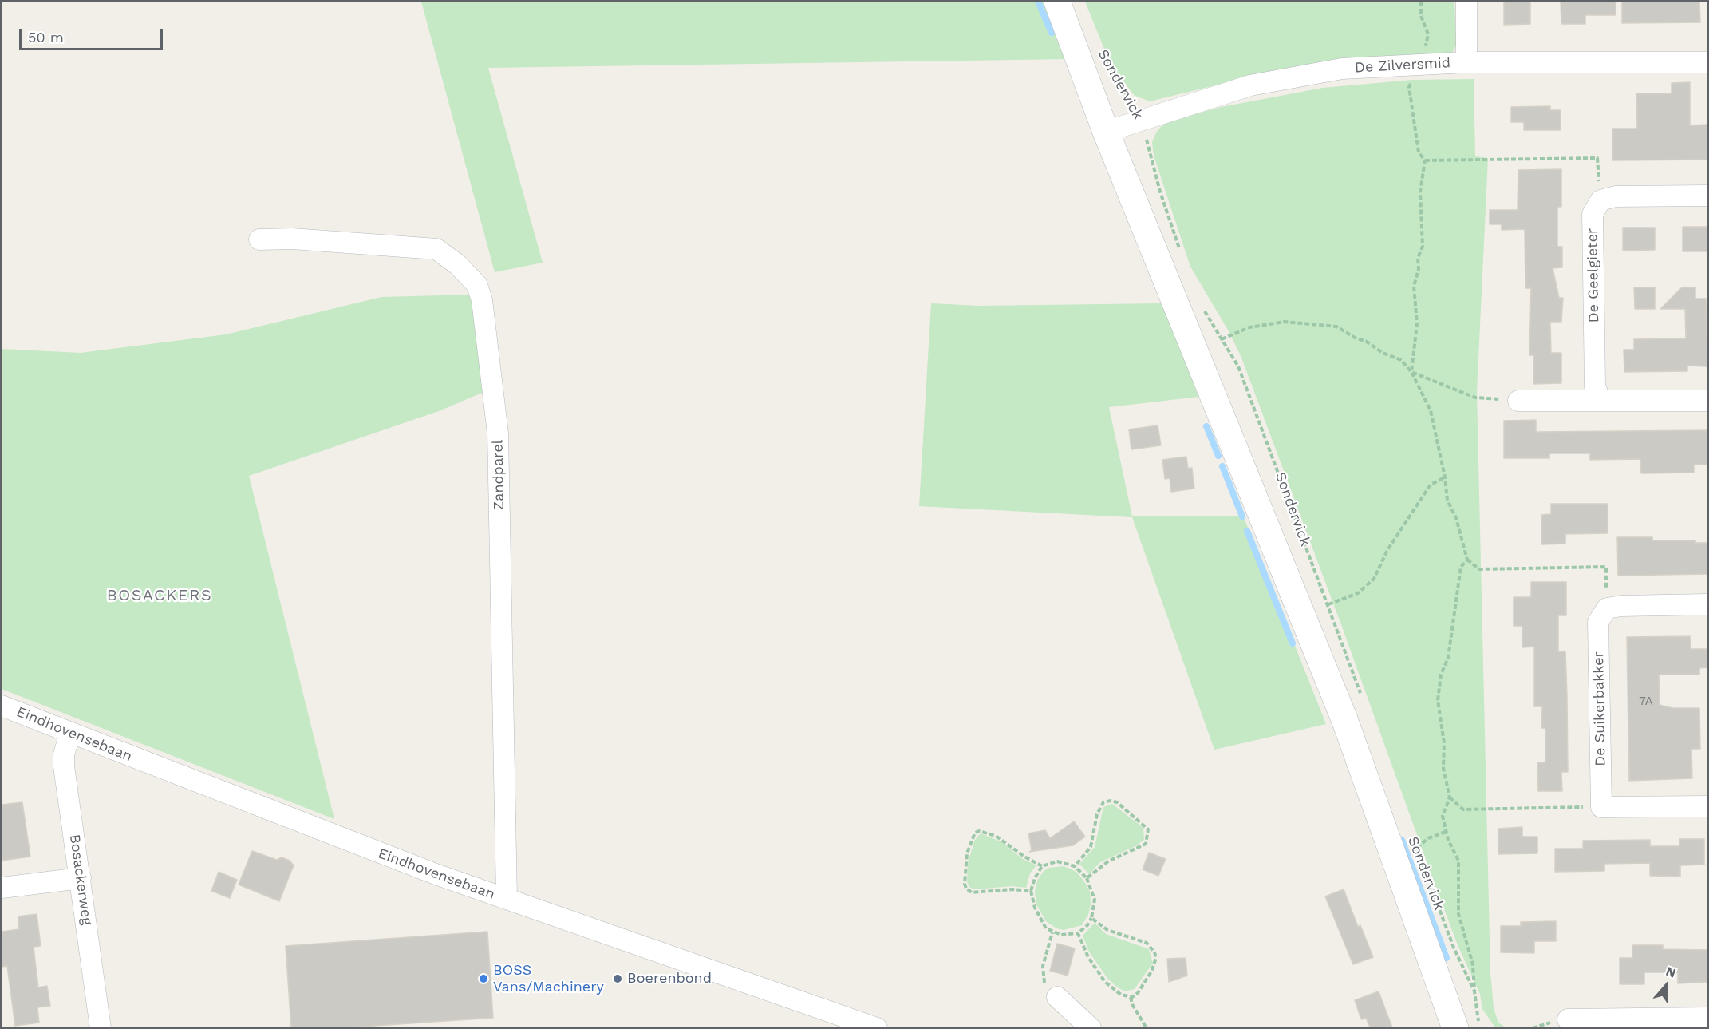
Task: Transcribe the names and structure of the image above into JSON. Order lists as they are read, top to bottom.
{
  "streets": {
    "street": [
      "De Zilversmid",
      "Sondervick",
      "De Geelgieter",
      "Zandparel",
      "De Suikerbakker",
      "Eindhovensebaan",
      "Bosackerweg"
    ]
  },
  "crossings": [
    ["De Zilversmid", "Sondervick"],
    ["Zandparel", "Eindhovensebaan"],
    ["Eindhovensebaan", "Bosackerweg"]
  ],
  "districts": ["BOSACKERS"],
  "places": ["BOSS Vans/Machinery", "Boerenbond"],
  "house_numbers": ["7A"],
  "scale_bar": "50 m",
  "north": "top"
}
